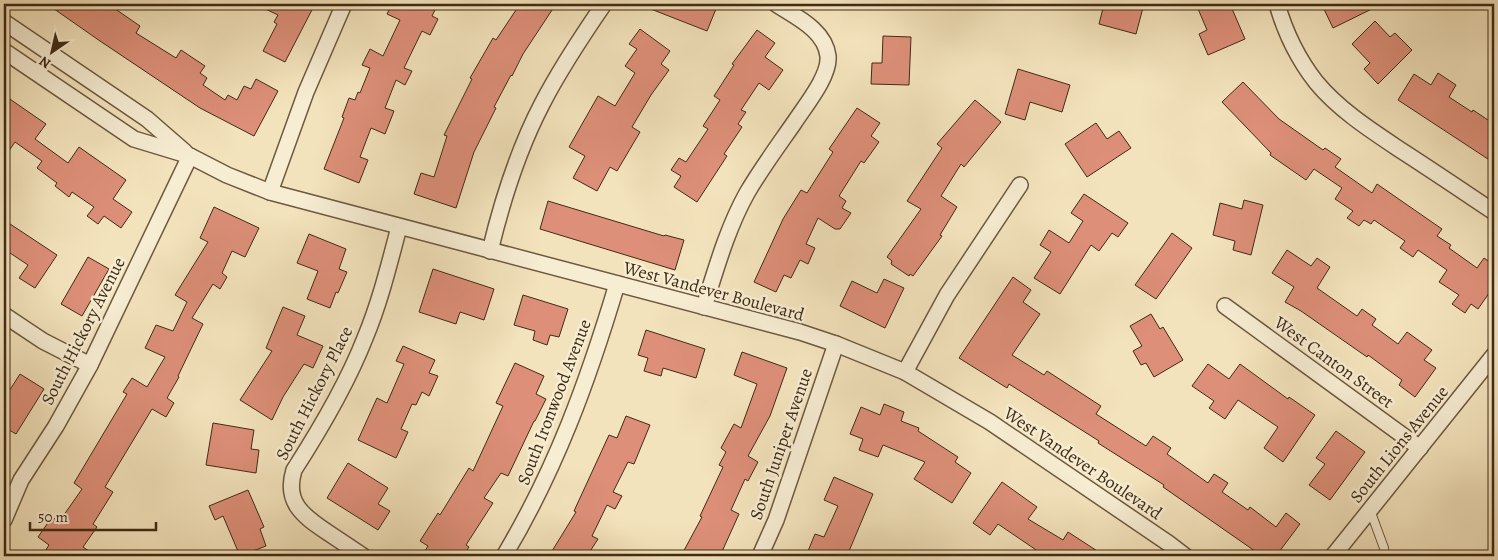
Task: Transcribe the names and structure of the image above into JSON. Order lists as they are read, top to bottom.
{
  "streets": {
    "street": [
      "West Vandever Boulevard",
      "South Hickory Avenue",
      "West Canton Street",
      "South Hickory Place",
      "South Ironwood Avenue",
      "South Juniper Avenue",
      "South Lions Avenue"
    ]
  },
  "crossings": [
    ["West Vandever Boulevard", "South Hickory Avenue"],
    ["West Vandever Boulevard", "South Hickory Place"],
    ["West Vandever Boulevard", "South Ironwood Avenue"],
    ["West Vandever Boulevard", "South Juniper Avenue"],
    ["West Canton Street", "South Lions Avenue"]
  ],
  "scale_bar": "50 m",
  "north": "bottom left"
}
